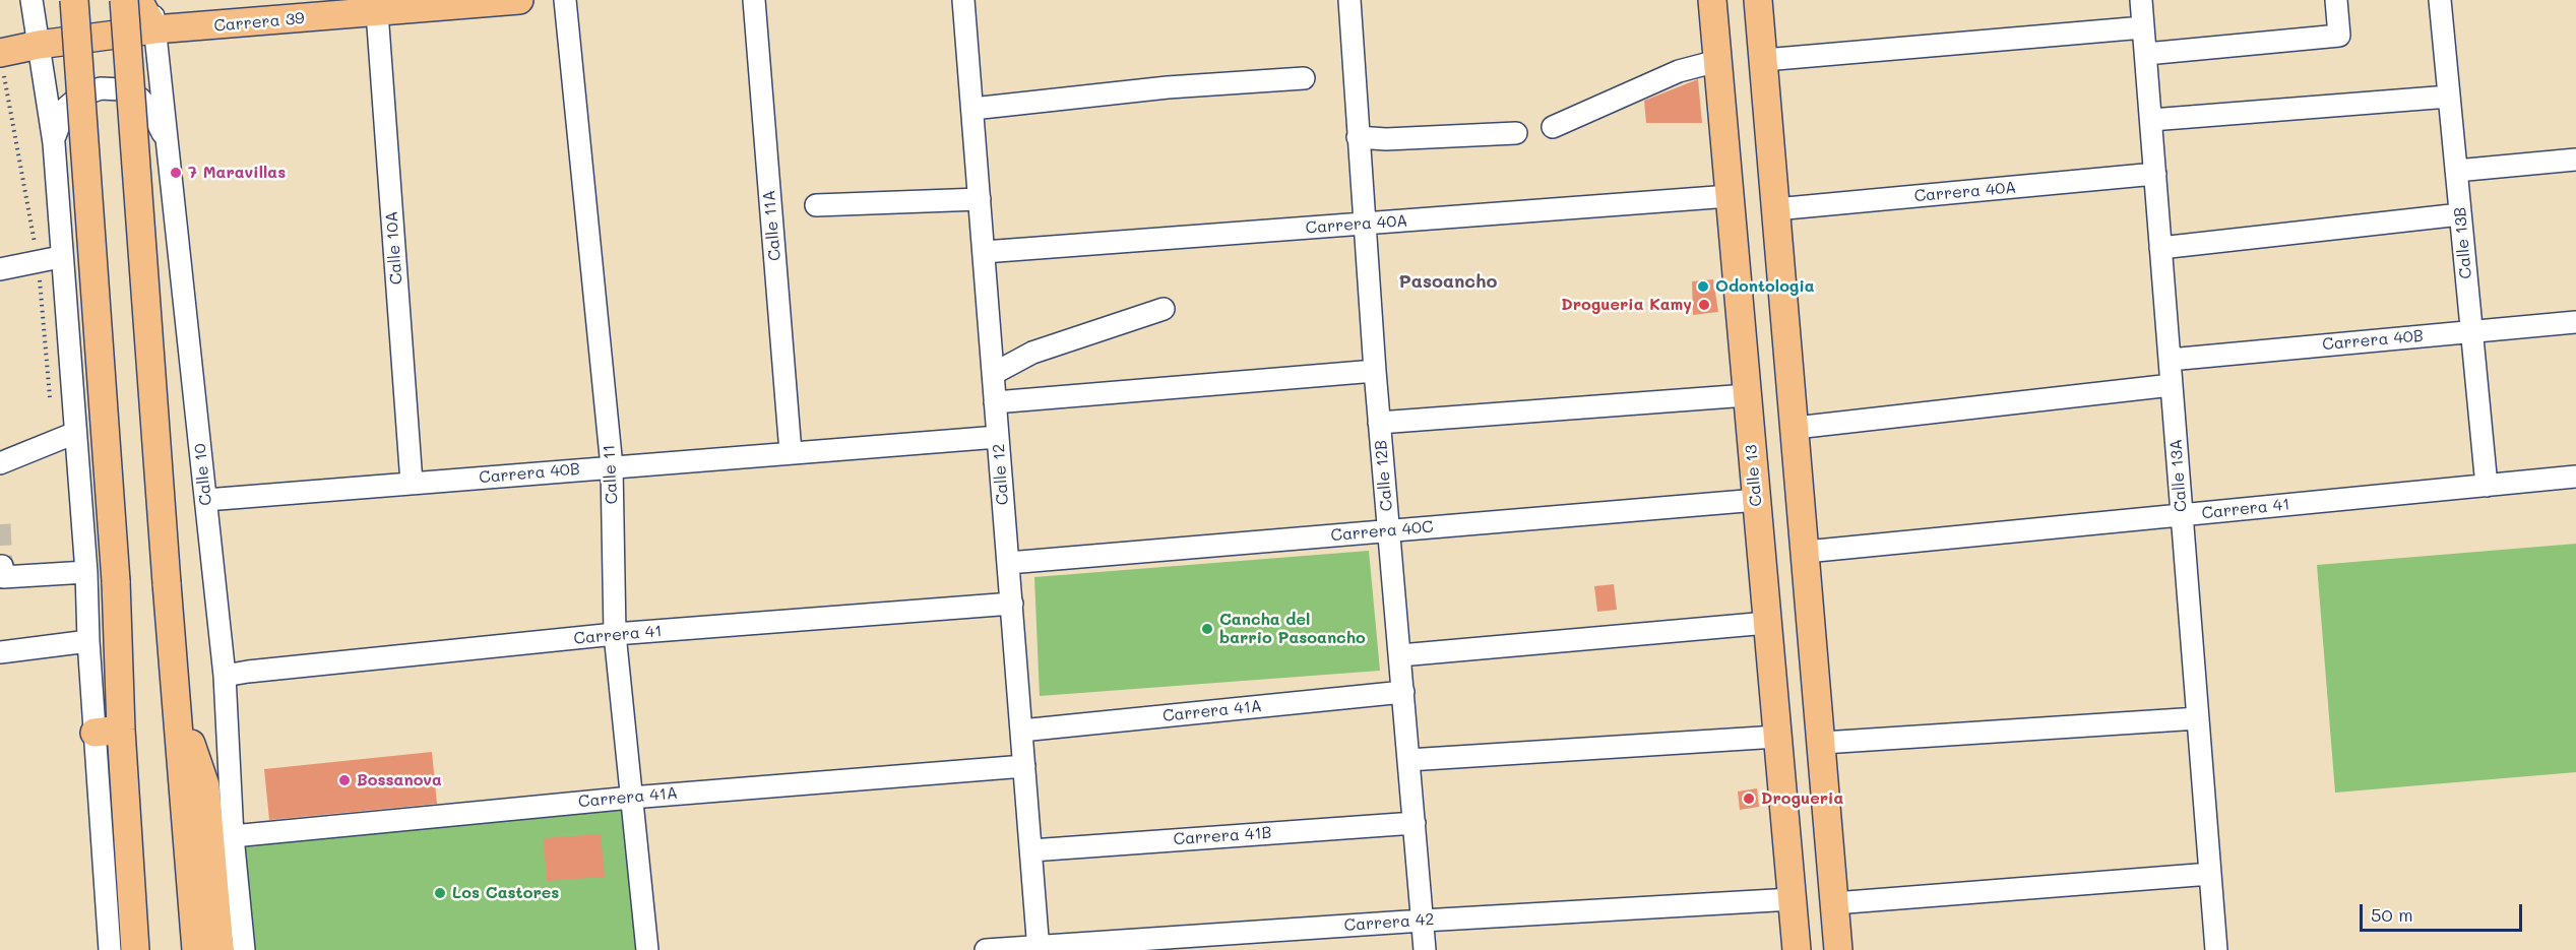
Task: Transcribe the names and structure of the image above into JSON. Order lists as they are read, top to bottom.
{
  "streets": {
    "main road": ["Carrera 39", "Calle 13"],
    "street": [
      "Carrera 40A",
      "Calle 11A",
      "Calle 13B",
      "Calle 10A",
      "Carrera 40B",
      "Calle 10",
      "Calle 11",
      "Calle 12",
      "Calle 12B",
      "Calle 13A",
      "Carrera 41",
      "Carrera 40C",
      "Carrera 41A",
      "Carrera 41B",
      "Carrera 42"
    ]
  },
  "crossings": [
    ["Carrera 39", "Calle 10A"],
    ["Carrera 39", "Calle 10"],
    ["Carrera 40A", "Calle 12"],
    ["Carrera 40A", "Calle 12B"],
    ["Carrera 40A", "Calle 13"],
    ["Carrera 40A", "Calle 13A"],
    ["Calle 11A", "Carrera 40B"],
    ["Calle 13B", "Carrera 40B"],
    ["Calle 13B", "Carrera 41"],
    ["Calle 10A", "Carrera 40B"],
    ["Carrera 40B", "Calle 10"],
    ["Carrera 40B", "Calle 11"],
    ["Carrera 40B", "Calle 12"],
    ["Carrera 40B", "Calle 13A"],
    ["Calle 10", "Carrera 41"],
    ["Calle 10", "Carrera 41A"],
    ["Calle 11", "Carrera 41"],
    ["Calle 11", "Carrera 41A"],
    ["Calle 12", "Carrera 41"],
    ["Calle 12", "Carrera 40C"],
    ["Calle 12", "Carrera 41A"],
    ["Calle 12", "Carrera 41B"],
    ["Calle 12", "Carrera 42"],
    ["Calle 12B", "Carrera 40C"],
    ["Calle 12B", "Carrera 41A"],
    ["Calle 12B", "Carrera 41B"],
    ["Calle 12B", "Carrera 42"],
    ["Calle 13", "Carrera 40C"],
    ["Calle 13", "Carrera 42"],
    ["Calle 13A", "Carrera 41"]
  ],
  "districts": ["Pasoancho"],
  "places": [
    "7 Maravillas",
    "Odontologia",
    "Drogueria Kamy",
    "Cancha del barrio Pasoancho",
    "Bossanova",
    "Drogueria",
    "Los Castores"
  ],
  "scale_bar": "50 m"
}
